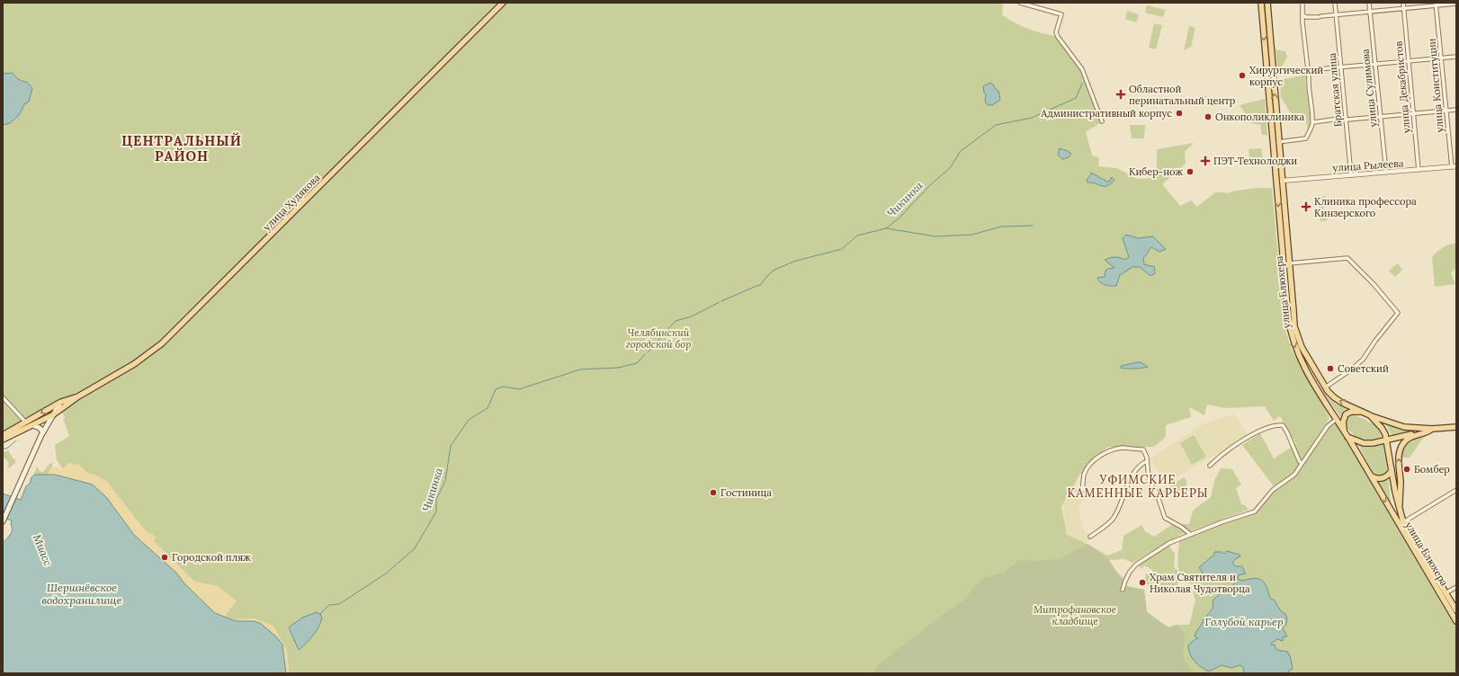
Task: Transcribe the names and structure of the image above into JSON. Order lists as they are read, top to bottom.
{
  "streets": {
    "main road": ["улица Худякова", "улица Блюхера"],
    "street": [
      "улица Конституции",
      "улица Декабристов",
      "улица Сулимова",
      "Братская улица",
      "улица Рылеева"
    ]
  },
  "crossings": [
    ["улица Конституции", "улица Рылеева"],
    ["улица Декабристов", "улица Рылеева"],
    ["улица Сулимова", "улица Рылеева"],
    ["Братская улица", "улица Рылеева"],
    ["улица Рылеева", "улица Блюхера"]
  ],
  "districts": ["ЦЕНТРАЛЬНЫЙ РАЙОН", "УФИМСКИЕ КАМЕННЫЕ КАРЬЕРЫ"],
  "water": [
    "Чикинка",
    "Миасс",
    "Шершнёвское водохранилище",
    "Голубой карьер"
  ],
  "parks": ["Челябинский городской бор", "Митрофановское кладбище"],
  "places": {
    "other": [
      "Хирургический корпус",
      "Административный корпус",
      "Онкополиклиника",
      "Кибер-нож",
      "Советский",
      "Бомбер",
      "Гостиница",
      "Городской пляж",
      "Храм Святителя и Николая Чудотворца"
    ],
    "health": ["Областной перинатальный центр", "ПЭТ-Технолоджи", "Клиника профессора Кинзерского"]
  }
}
